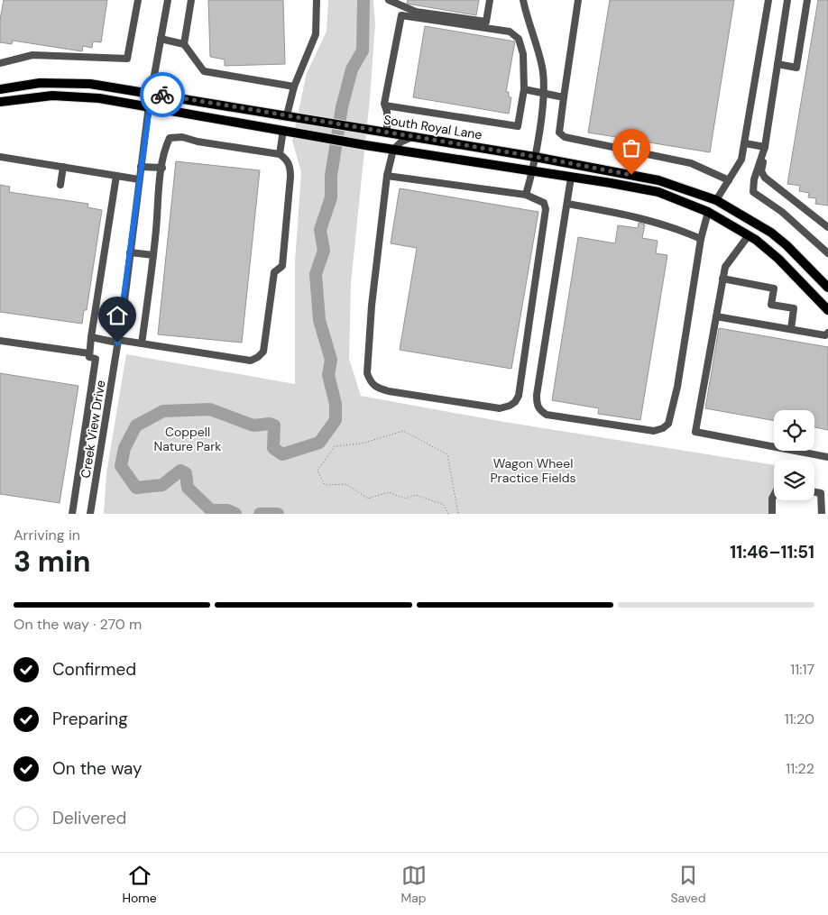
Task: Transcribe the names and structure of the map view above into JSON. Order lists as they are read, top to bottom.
{
  "streets": {
    "main road": ["South Royal Lane"],
    "street": ["Creek View Drive"]
  },
  "crossings": [
    ["South Royal Lane", "Creek View Drive"]
  ],
  "parks": ["Coppell Nature Park", "Wagon Wheel Practice Fields"],
  "page": {
    "heading": ["3 min", "Arriving in", "11:46–11:51"],
    "bar": "On the way · 270 m",
    "list": [
      ["Confirmed", "11:17"],
      ["Preparing", "11:20"],
      ["On the way", "11:22"],
      "Delivered"
    ],
    "tabs": ["Home", "Map", "Saved"]
  }
}
